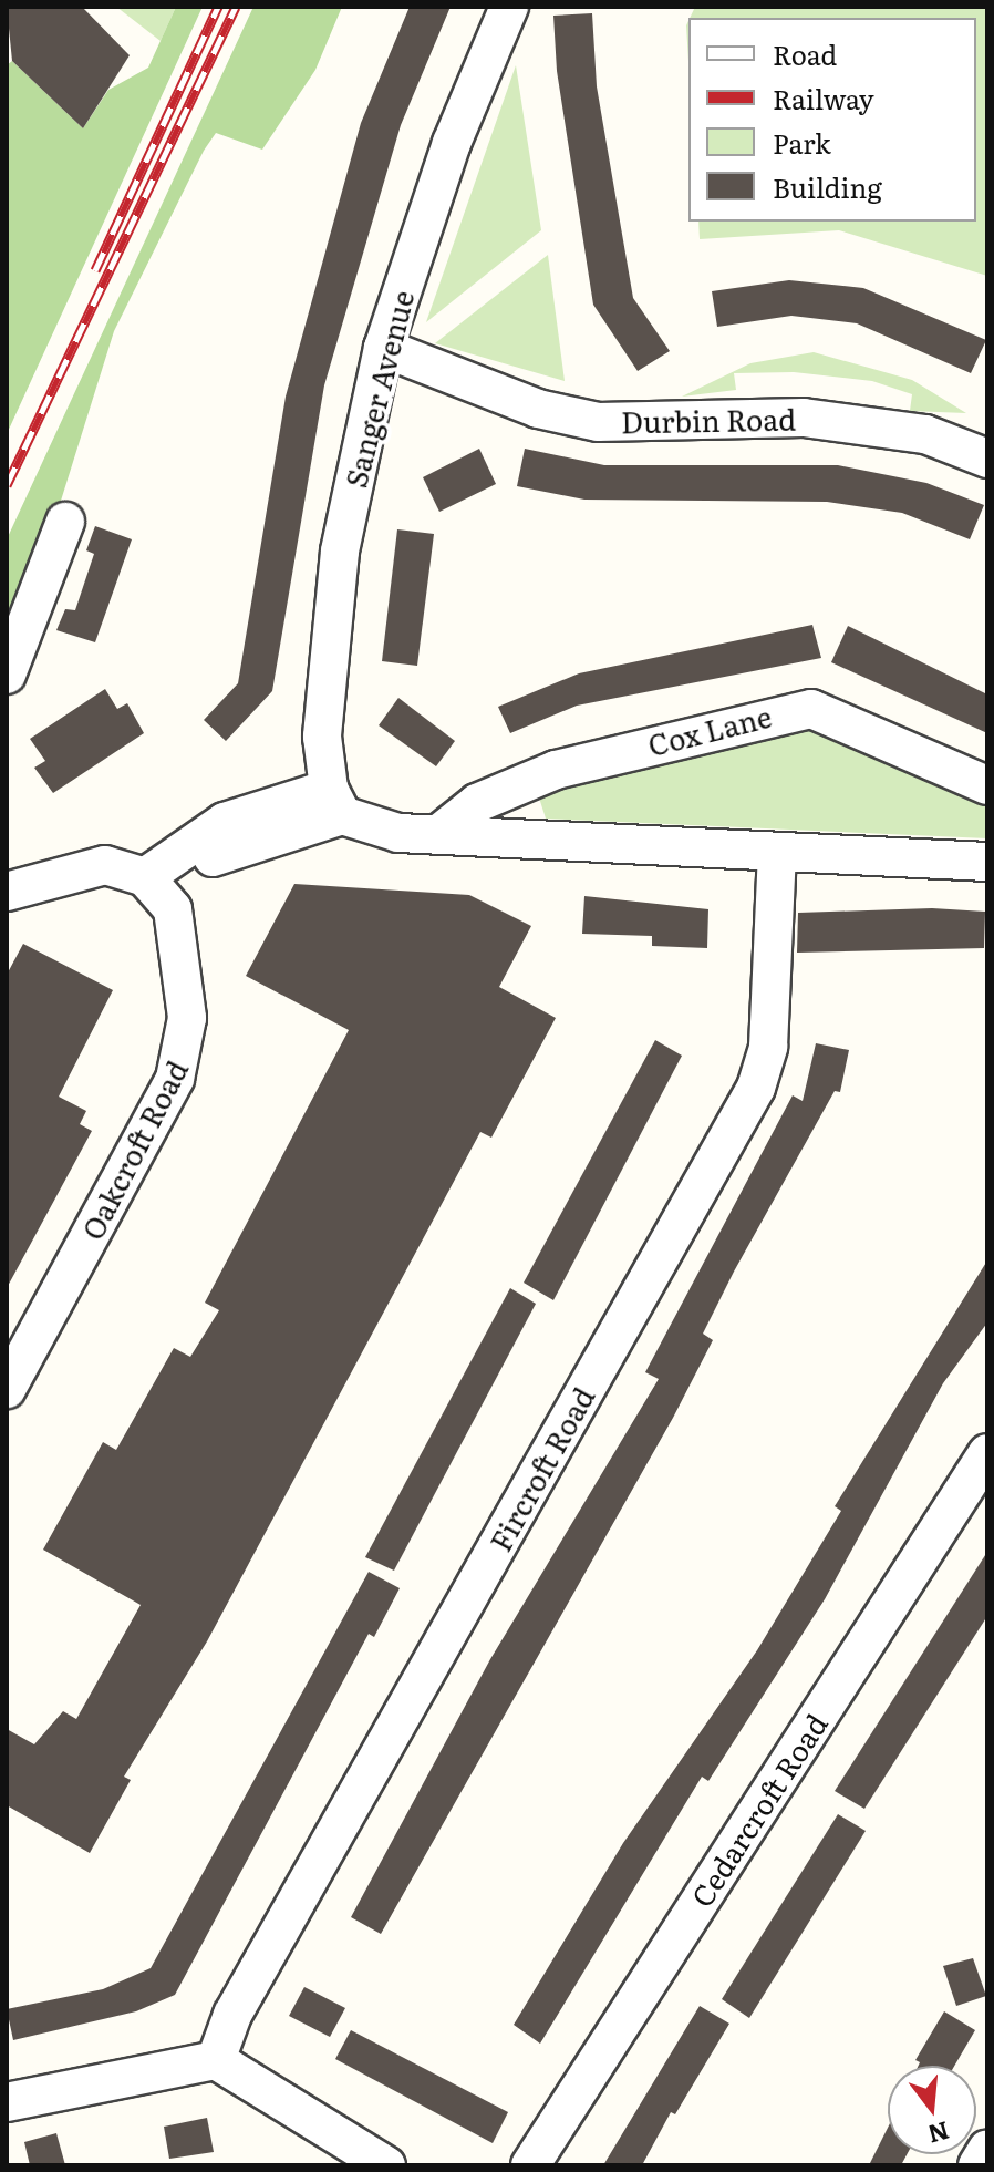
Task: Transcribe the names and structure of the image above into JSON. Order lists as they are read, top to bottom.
{
  "streets": {
    "street": [
      "Sanger Avenue",
      "Durbin Road",
      "Cox Lane",
      "Oakcroft Road",
      "Fircroft Road",
      "Cedarcroft Road"
    ]
  },
  "crossings": [
    ["Sanger Avenue", "Durbin Road"]
  ],
  "legend": [
    "Road",
    "Railway",
    "Park",
    "Building"
  ],
  "north": "bottom"
}
